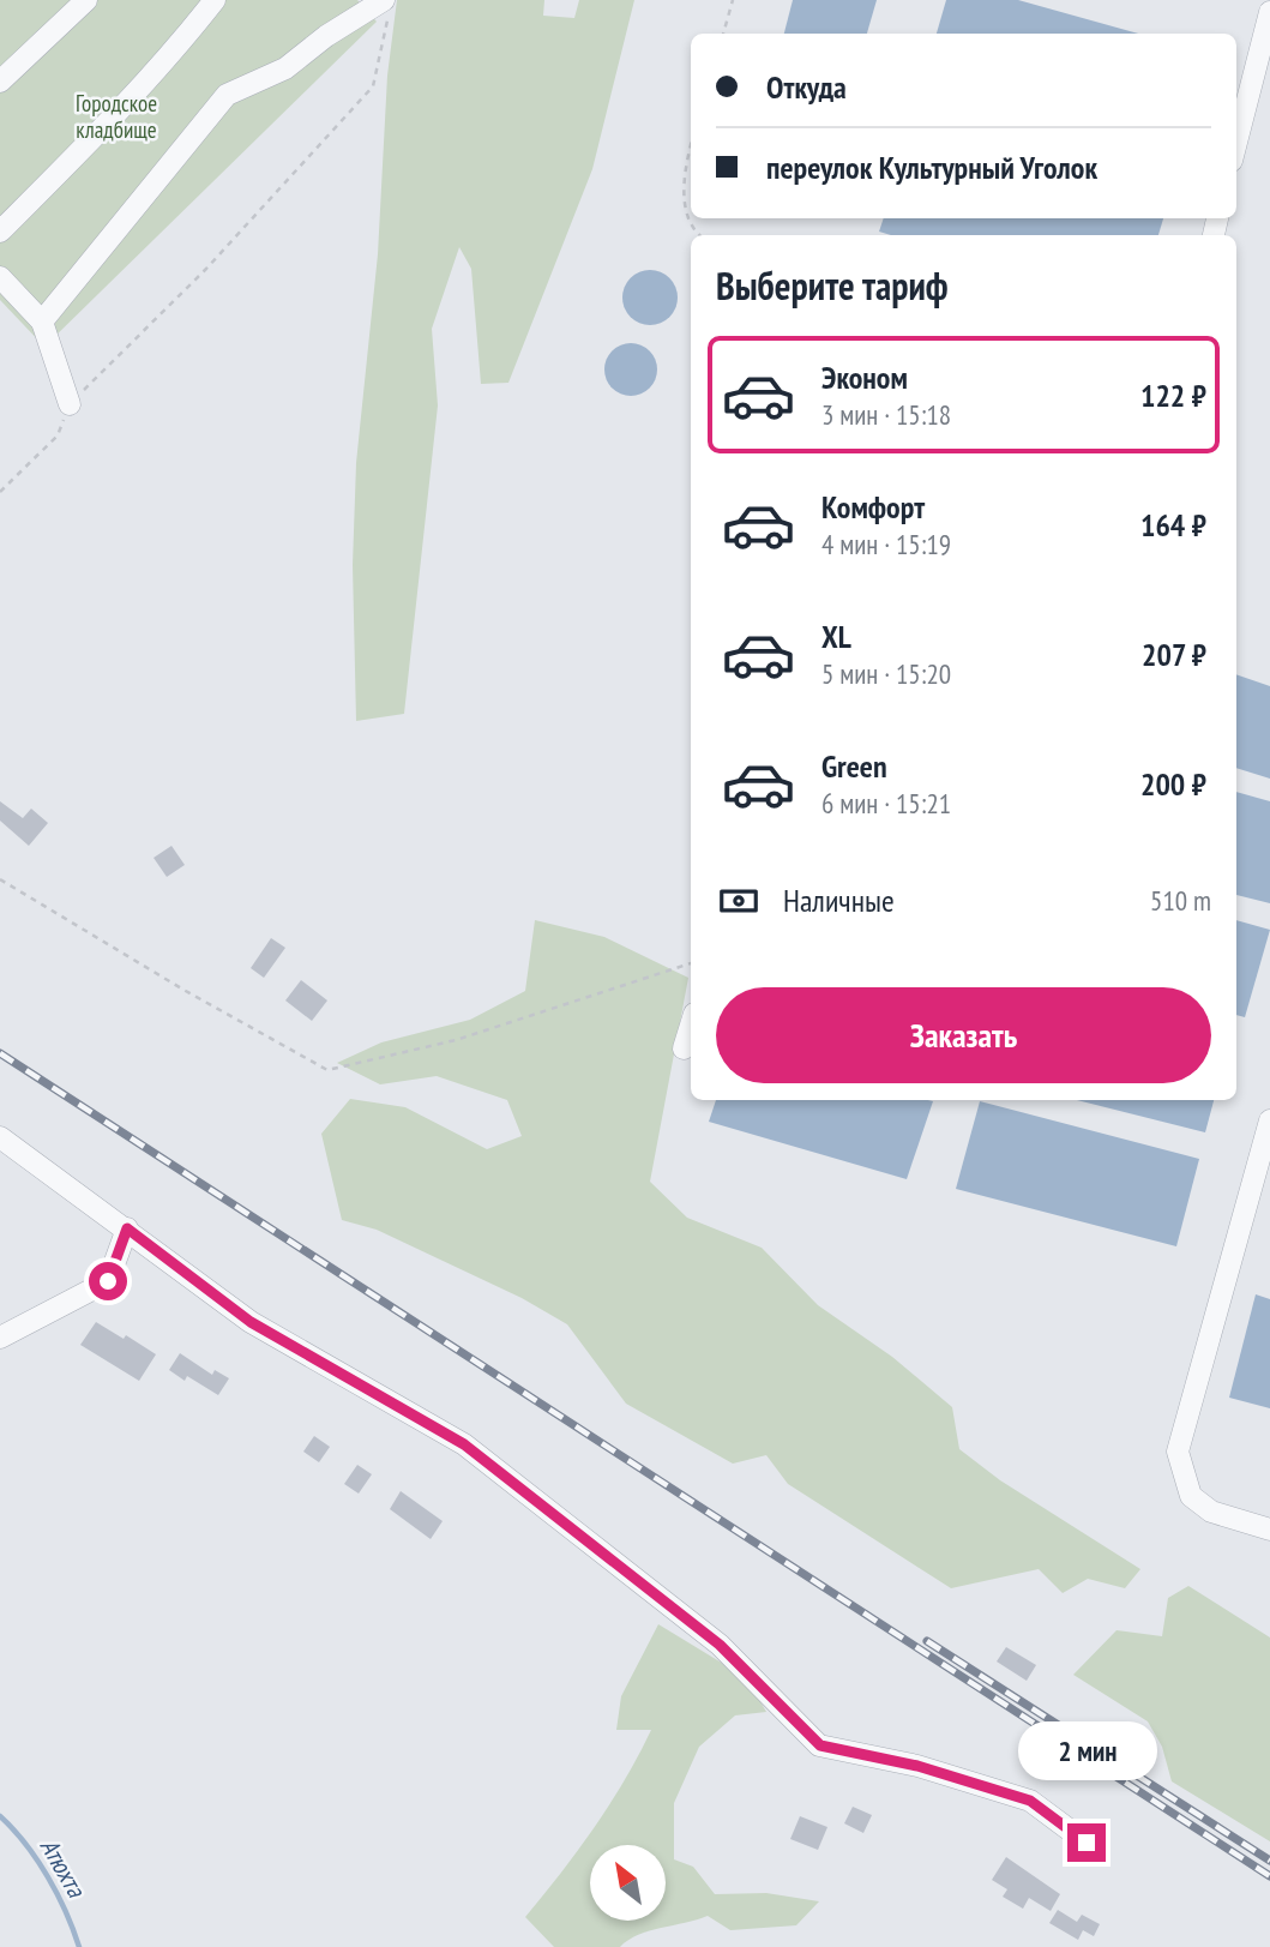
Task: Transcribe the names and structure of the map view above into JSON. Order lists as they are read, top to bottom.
{
  "water": ["Атюхта"],
  "parks": ["Городское кладбище"],
  "north": "top left",
  "page": {
    "banner": ["Откуда", "переулок Культурный Уголок"],
    "heading": "Выберите тариф",
    "list": [
      {
        "name": "Эконом",
        "note": "3 мин · 15:18",
        "value": "122 ₽"
      },
      {
        "name": "Комфорт",
        "note": "4 мин · 15:19",
        "value": "164 ₽"
      },
      {
        "name": "XL",
        "note": "5 мин · 15:20",
        "value": "207 ₽"
      },
      {
        "name": "Green",
        "note": "6 мин · 15:21",
        "value": "200 ₽"
      }
    ],
    "pay": ["Наличные", "510 m"],
    "buttons": "Заказать",
    "bubble": "2 мин"
  }
}
